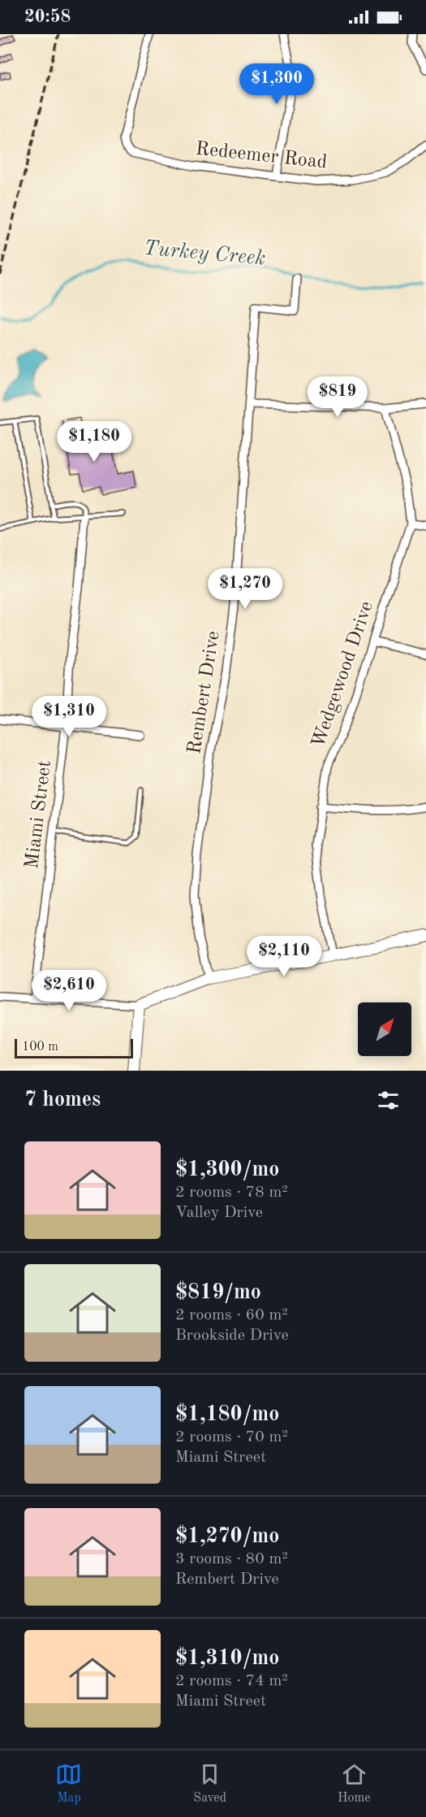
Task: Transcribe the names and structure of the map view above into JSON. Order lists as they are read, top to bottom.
{
  "streets": {
    "street": [
      "Redeemer Road",
      "Wedgewood Drive",
      "Rembert Drive",
      "Miami Street"
    ]
  },
  "water": ["Turkey Creek"],
  "scale_bar": "100 m",
  "north": "top right",
  "page": {
    "status": "20:58",
    "price": [
      "$1,300",
      "$819",
      "$1,180",
      "$1,270",
      "$1,310",
      "$2,110",
      "$2,610"
    ],
    "scale": "100 m",
    "heading": "7 homes",
    "list": [
      {
        "name": "$1,300/mo",
        "note": "2 rooms · 78 m² · Valley Drive"
      },
      {
        "name": "$819/mo",
        "note": "2 rooms · 60 m² · Brookside Drive"
      },
      {
        "name": "$1,180/mo",
        "note": "2 rooms · 70 m² · Miami Street"
      },
      {
        "name": "$1,270/mo",
        "note": "3 rooms · 80 m² · Rembert Drive"
      },
      {
        "name": "$1,310/mo",
        "note": "2 rooms · 74 m² · Miami Street"
      }
    ],
    "tabs": ["Map", "Saved", "Home"]
  }
}
